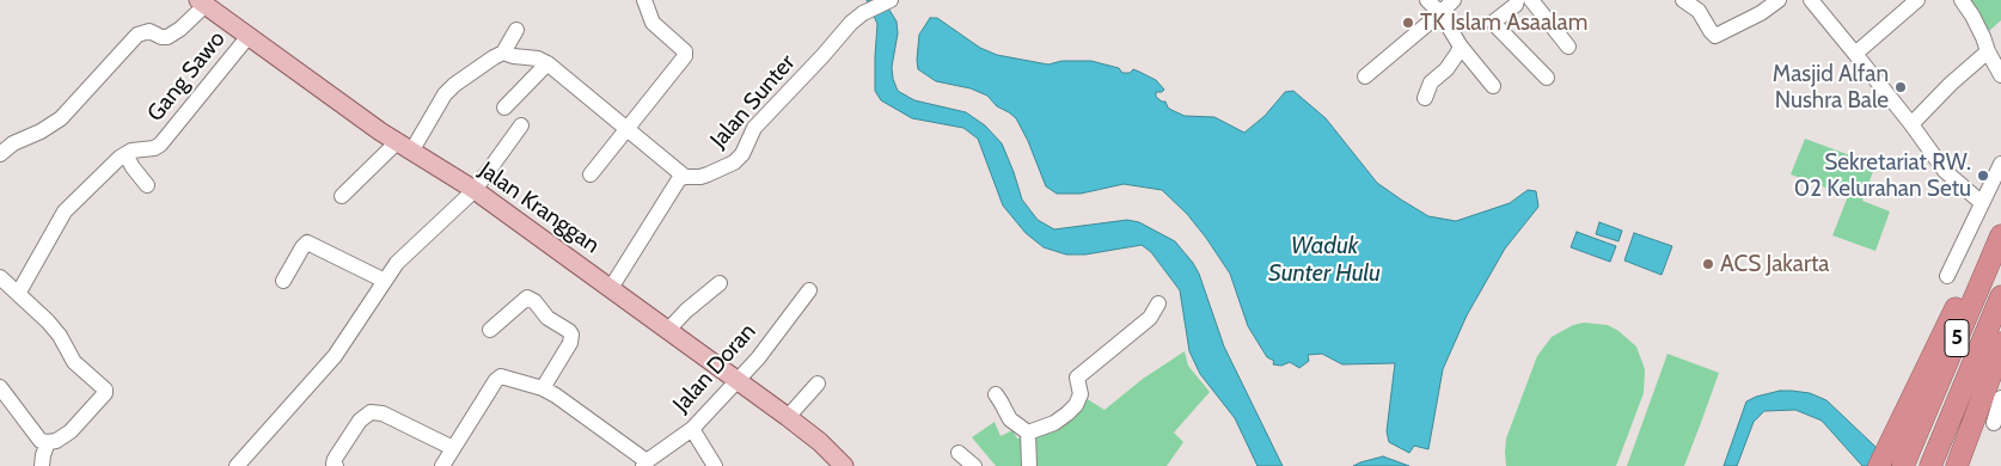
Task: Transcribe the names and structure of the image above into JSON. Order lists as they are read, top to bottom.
{
  "streets": {
    "highway": ["5"],
    "main road": ["Jalan Kranggan"],
    "street": ["Gang Sawo", "Jalan Sunter", "Jalan Doran"]
  },
  "crossings": [
    ["Gang Sawo", "Jalan Kranggan"],
    ["Jalan Kranggan", "Jalan Doran"]
  ],
  "water": ["Waduk Sunter Hulu"],
  "places": [
    "TK Islam Asaalam",
    "Masjid Alfan Nushra Bale",
    "Sekretariat RW. 02 Kelurahan Setu",
    "ACS Jakarta"
  ]
}
